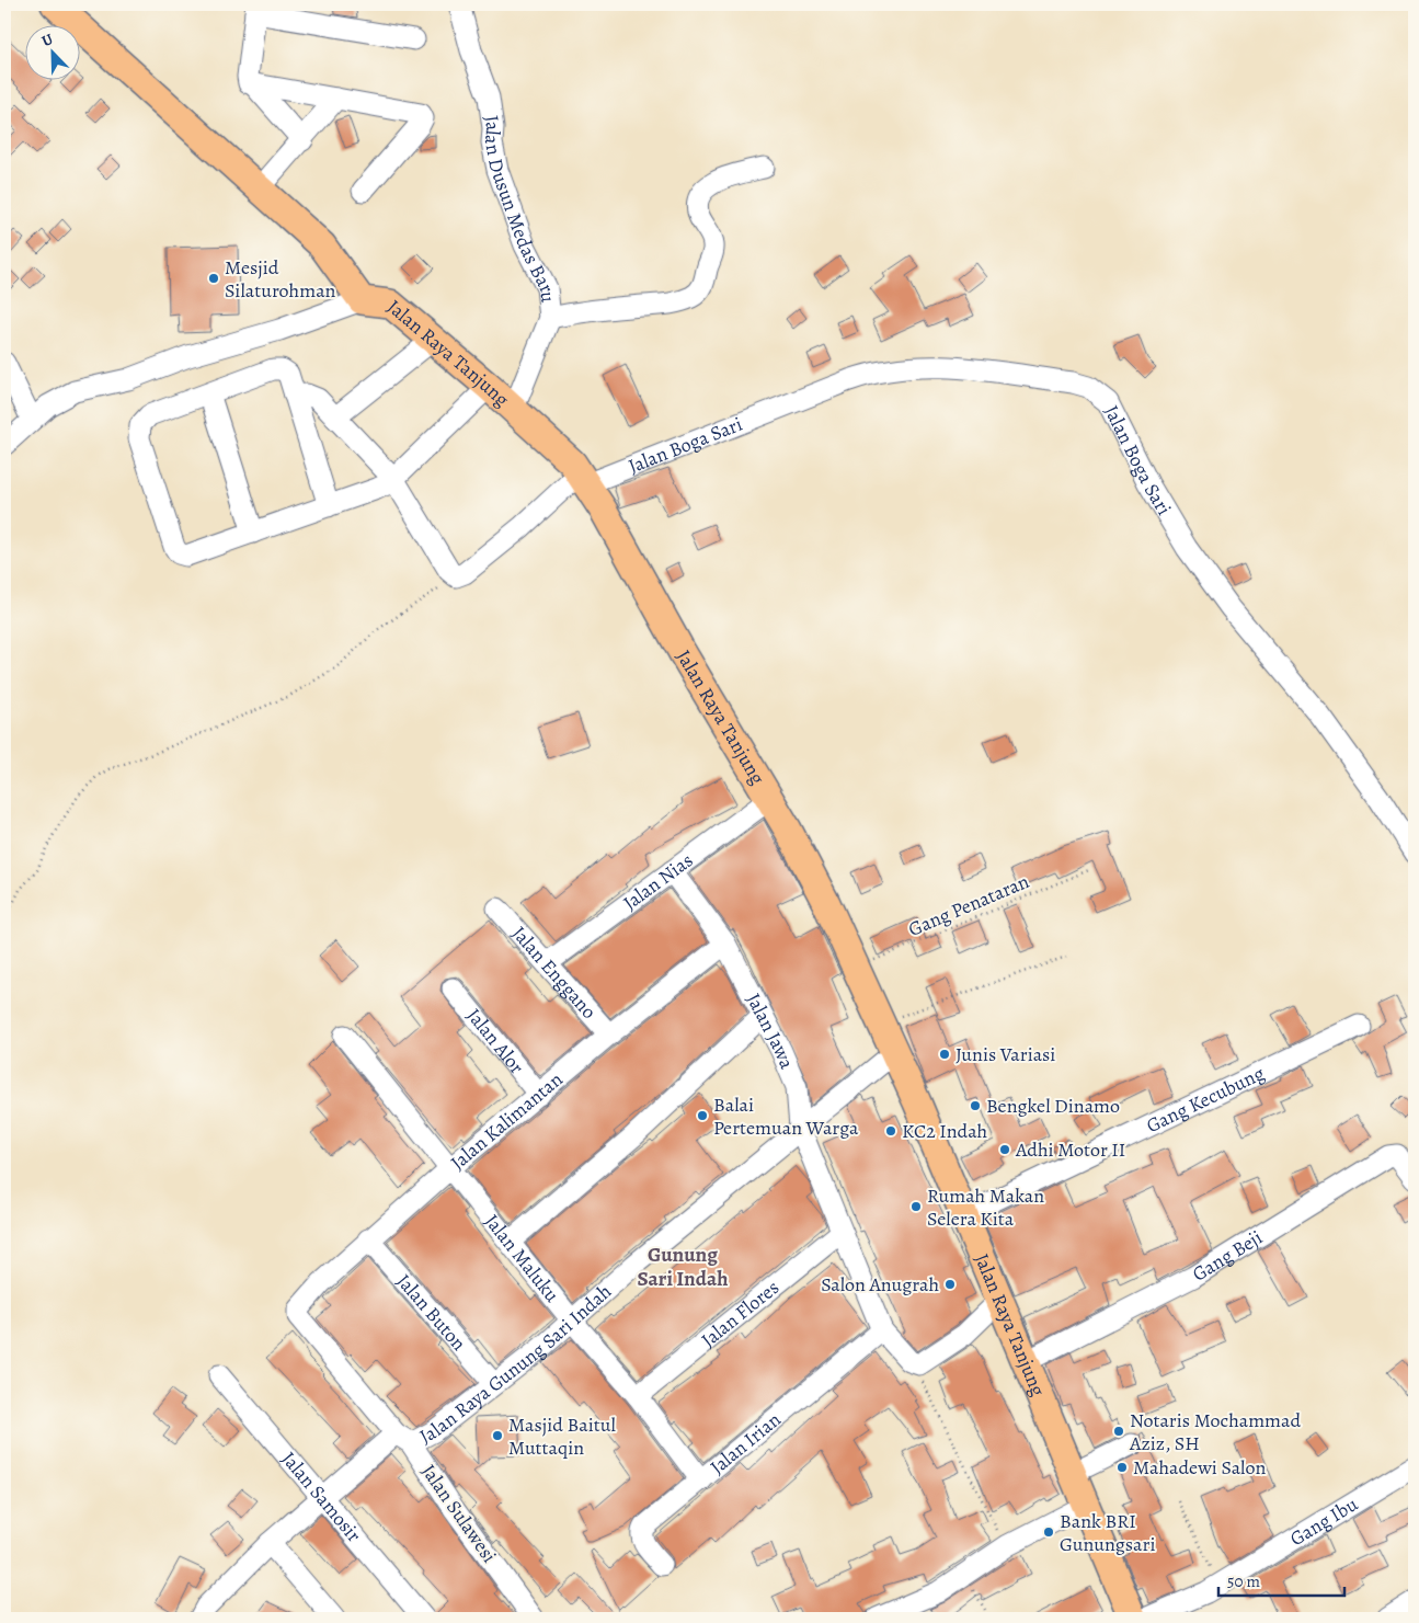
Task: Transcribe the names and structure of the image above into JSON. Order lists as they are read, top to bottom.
{
  "streets": {
    "main road": ["Jalan Raya Tanjung"],
    "street": [
      "Jalan Dusun Medas Baru",
      "Jalan Boga Sari",
      "Jalan Nias",
      "Jalan Enggano",
      "Jalan Jawa",
      "Jalan Alor",
      "Gang Kecubung",
      "Jalan Kalimantan",
      "Gang Beji",
      "Jalan Maluku",
      "Jalan Buton",
      "Jalan Flores",
      "Jalan Raya Gunung Sari Indah",
      "Jalan Irian",
      "Jalan Samosir",
      "Jalan Sulawesi",
      "Gang Ibu"
    ],
    "path": ["Gang Penataran"]
  },
  "crossings": [
    ["Jalan Dusun Medas Baru", "Jalan Raya Tanjung"],
    ["Jalan Raya Tanjung", "Jalan Boga Sari"],
    ["Jalan Raya Tanjung", "Jalan Nias"],
    ["Jalan Raya Tanjung", "Gang Penataran"],
    ["Jalan Raya Tanjung", "Gang Kecubung"],
    ["Jalan Raya Tanjung", "Gang Beji"],
    ["Jalan Raya Tanjung", "Jalan Raya Gunung Sari Indah"],
    ["Jalan Nias", "Jalan Enggano"],
    ["Jalan Nias", "Jalan Jawa"],
    ["Jalan Enggano", "Jalan Kalimantan"],
    ["Jalan Jawa", "Jalan Kalimantan"],
    ["Jalan Jawa", "Jalan Flores"],
    ["Jalan Jawa", "Jalan Raya Gunung Sari Indah"],
    ["Jalan Jawa", "Jalan Irian"],
    ["Jalan Alor", "Jalan Kalimantan"],
    ["Jalan Kalimantan", "Jalan Maluku"],
    ["Jalan Kalimantan", "Jalan Buton"],
    ["Jalan Kalimantan", "Jalan Sulawesi"],
    ["Jalan Maluku", "Jalan Flores"],
    ["Jalan Maluku", "Jalan Raya Gunung Sari Indah"],
    ["Jalan Maluku", "Jalan Irian"],
    ["Jalan Buton", "Jalan Raya Gunung Sari Indah"],
    ["Jalan Raya Gunung Sari Indah", "Jalan Samosir"],
    ["Jalan Raya Gunung Sari Indah", "Jalan Sulawesi"]
  ],
  "districts": ["Gunung Sari Indah"],
  "places": [
    "Mesjid Silaturohman",
    "Junis Variasi",
    "Bengkel Dinamo",
    "Balai Pertemuan Warga",
    "KC2 Indah",
    "Adhi Motor II",
    "Rumah Makan Selera Kita",
    "Salon Anugrah",
    "Notaris Mochammad Aziz, SH",
    "Masjid Baitul Muttaqin",
    "Mahadewi Salon",
    "Bank BRI Gunungsari"
  ],
  "scale_bar": "50 m",
  "north": "top left"
}
